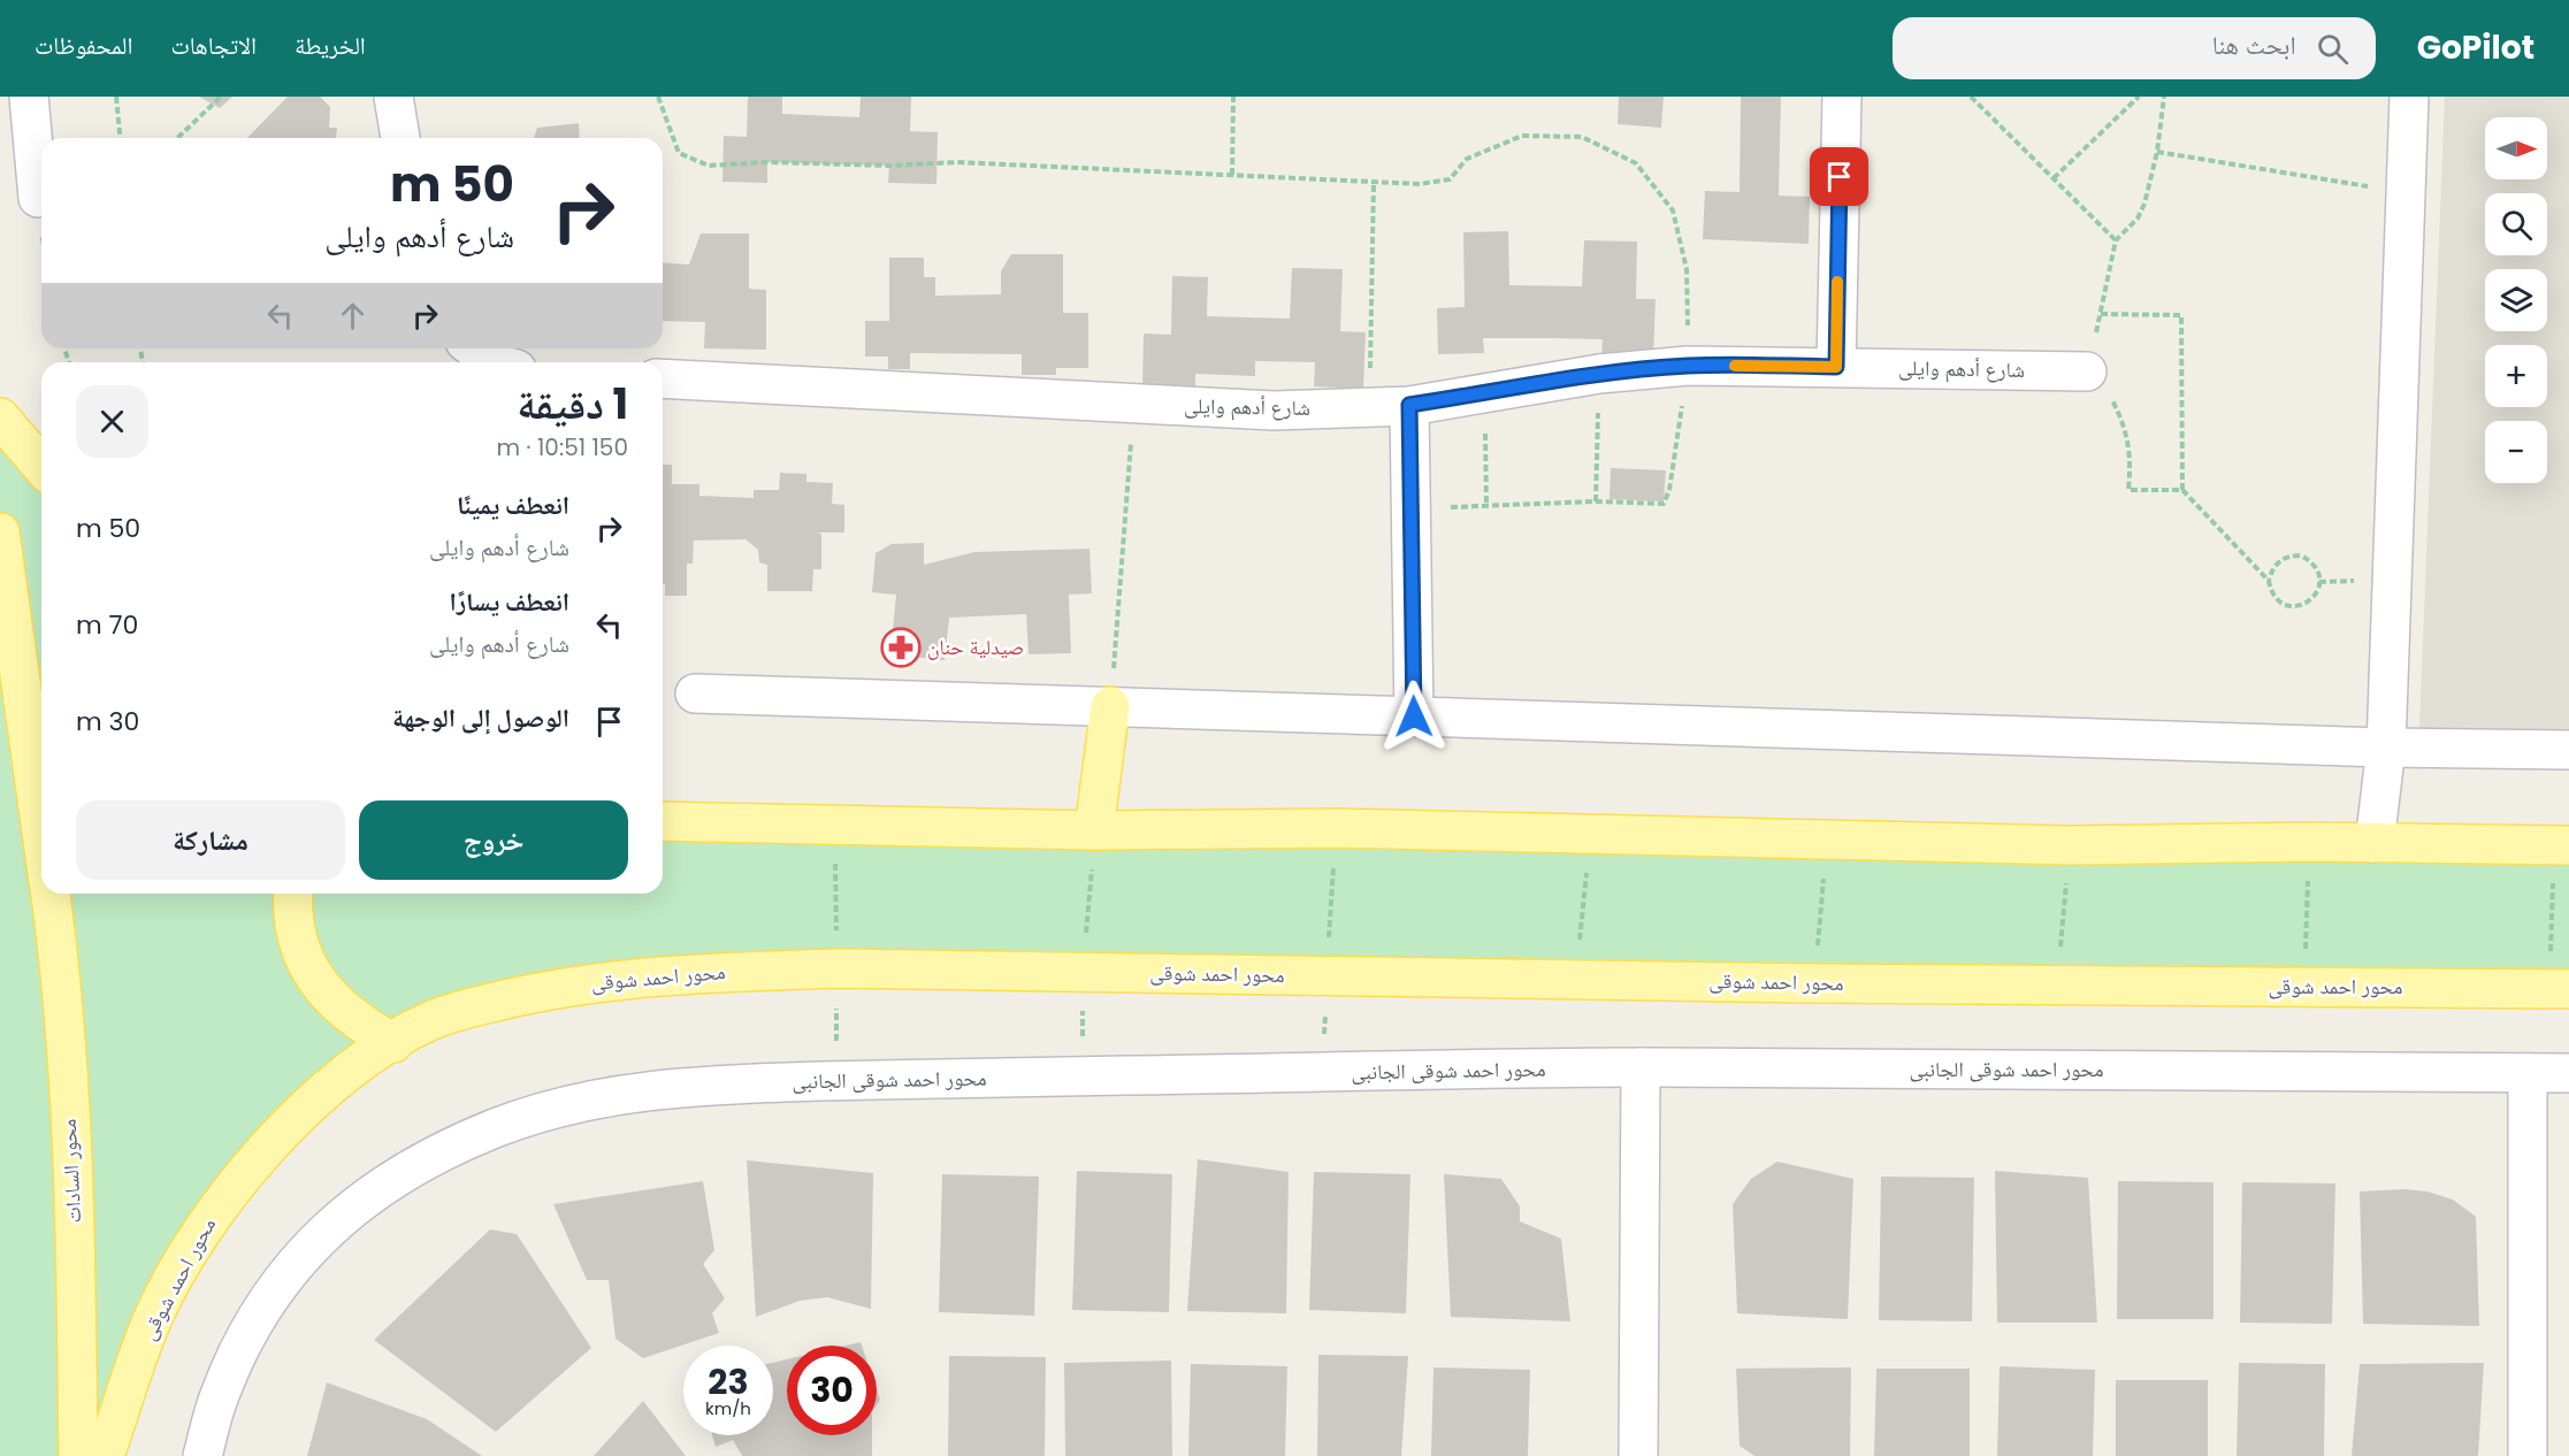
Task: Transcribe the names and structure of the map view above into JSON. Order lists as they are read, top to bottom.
{
  "streets": {
    "main road": ["محور احمد شوقى", "محور السادات"],
    "street": ["شارع أدهم وايلى", "محور احمد شوقى الجانبى"]
  },
  "places": {
    "pharmacy": ["صيدلية حنان"]
  },
  "north": "right",
  "page": {
    "header": "GoPilot",
    "search": "ابحث هنا",
    "nav": ["الخريطة", "الاتجاهات", "المحفوظات"],
    "map_buttons": ["+", "−"],
    "turn": ["50 m", "شارع أدهم وايلى"],
    "heading": ["1 دقيقة", "150 m · 10:51"],
    "list": [
      {
        "name": "انعطف يمينًا",
        "note": "شارع أدهم وايلى",
        "value": "50 m"
      },
      {
        "name": "انعطف يسارًا",
        "note": "شارع أدهم وايلى",
        "value": "70 m"
      },
      {
        "name": "الوصول إلى الوجهة",
        "value": "30 m"
      }
    ],
    "buttons": ["خروج", "مشاركة"],
    "speed": "23 km/h",
    "limit": "30"
  }
}
